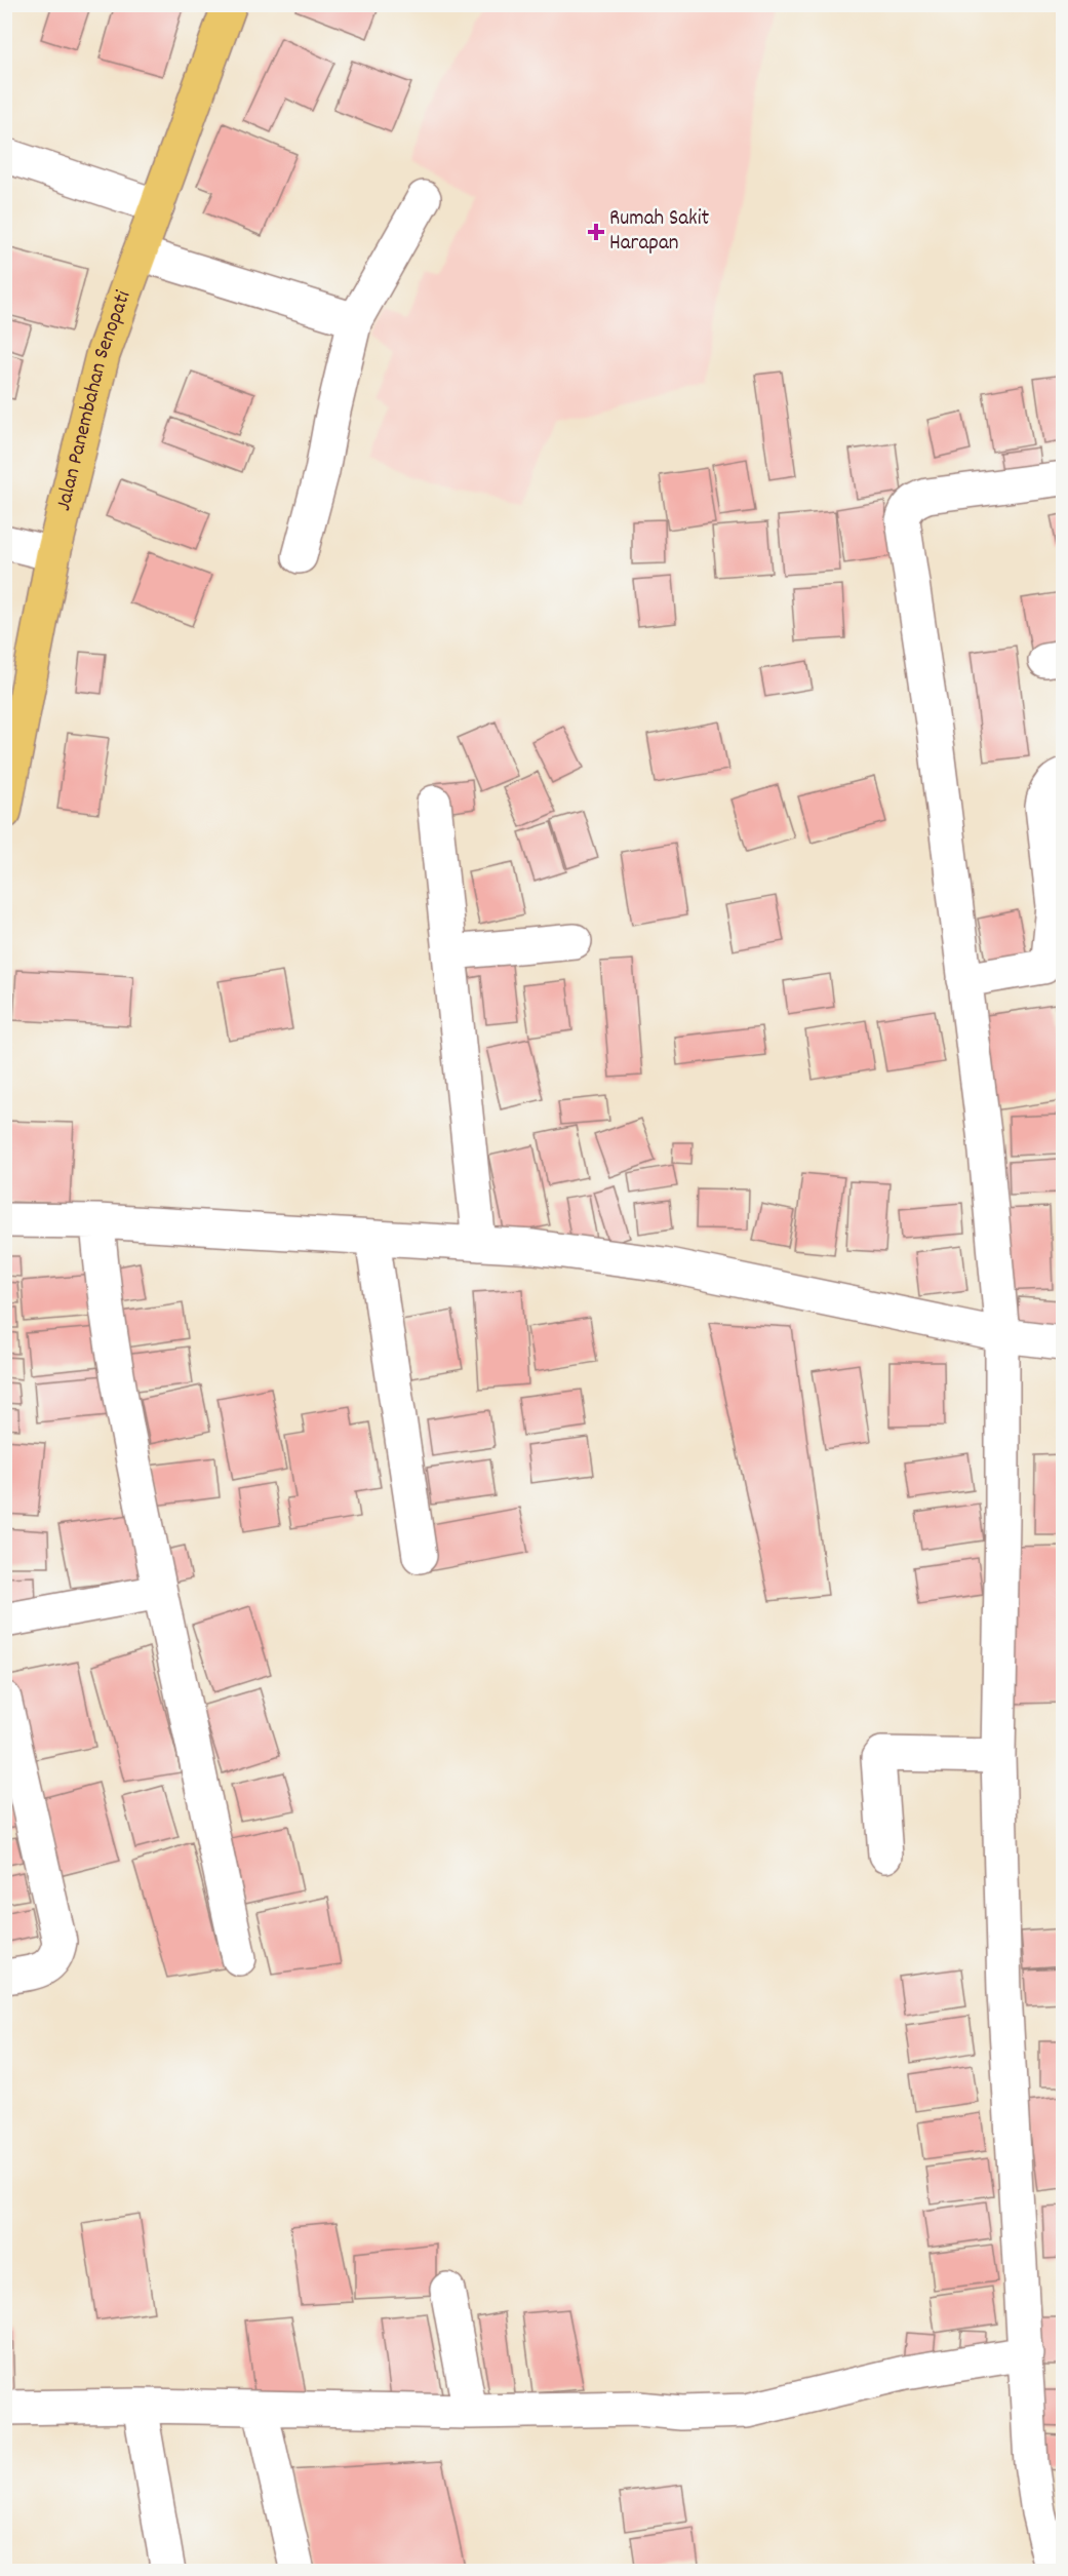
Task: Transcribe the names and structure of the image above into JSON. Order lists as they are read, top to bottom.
{
  "streets": {
    "main road": ["Jalan Panembahan Senopati"]
  },
  "places": {
    "health": ["Rumah Sakit Harapan"]
  }
}
